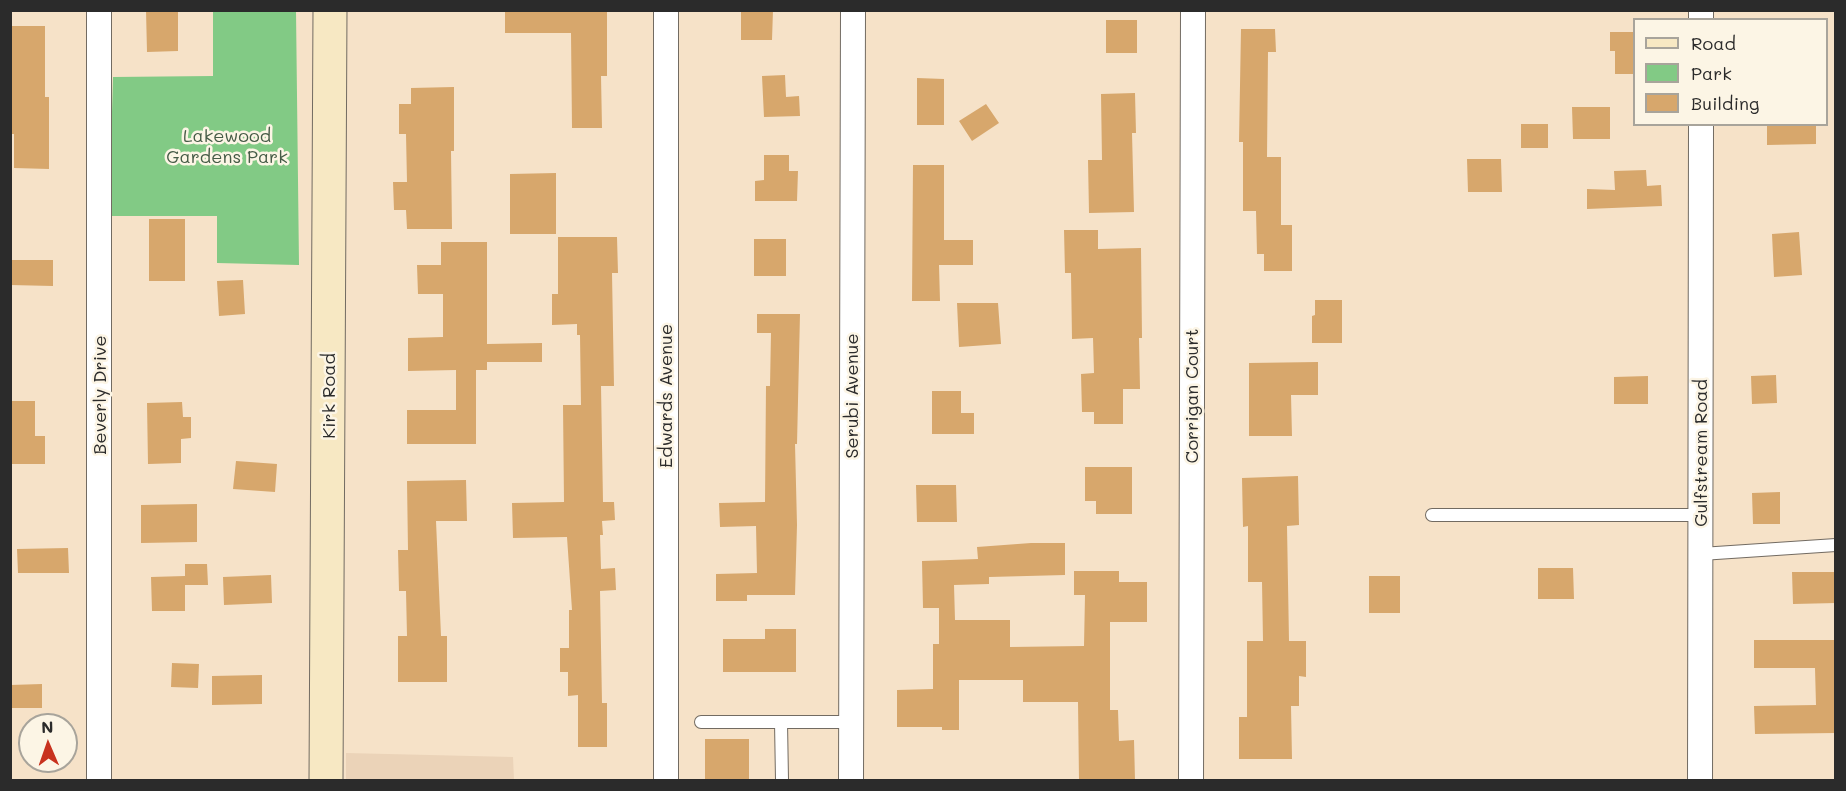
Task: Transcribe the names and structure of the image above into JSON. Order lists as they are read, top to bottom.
{
  "streets": {
    "street": [
      "Beverly Drive",
      "Kirk Road",
      "Edwards Avenue",
      "Serubi Avenue",
      "Corrigan Court",
      "Gulfstream Road"
    ]
  },
  "parks": ["Lakewood Gardens Park"],
  "legend": ["Road", "Park", "Building"],
  "north": "top"
}
